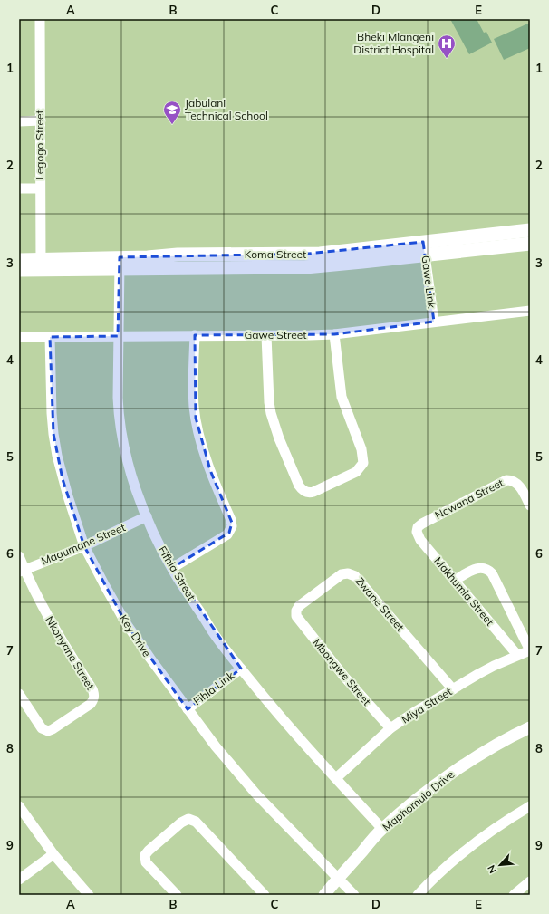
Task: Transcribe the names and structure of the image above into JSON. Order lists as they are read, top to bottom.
{
  "streets": {
    "main road": ["Koma Street"],
    "street": [
      "Legogo Street",
      "Gawe Link",
      "Gawe Street",
      "Ncwana Street",
      "Magumane Street",
      "Fifhla Street",
      "Makhumla Street",
      "Zwane Street",
      "Key Drive",
      "Nkonyane Street",
      "Mbongwe Street",
      "Fihla Link",
      "Miya Street",
      "Maphomulo Drive"
    ]
  },
  "crossings": [
    ["Legogo Street", "Koma Street"],
    ["Koma Street", "Gawe Link"],
    ["Koma Street", "Fifhla Street"],
    ["Gawe Link", "Gawe Street"],
    ["Gawe Street", "Fifhla Street"],
    ["Gawe Street", "Key Drive"],
    ["Ncwana Street", "Makhumla Street"],
    ["Magumane Street", "Fifhla Street"],
    ["Magumane Street", "Key Drive"],
    ["Magumane Street", "Nkonyane Street"],
    ["Fifhla Street", "Fihla Link"],
    ["Fifhla Street", "Miya Street"],
    ["Fifhla Street", "Maphomulo Drive"],
    ["Makhumla Street", "Miya Street"],
    ["Zwane Street", "Mbongwe Street"],
    ["Zwane Street", "Miya Street"],
    ["Key Drive", "Fihla Link"],
    ["Key Drive", "Maphomulo Drive"],
    ["Mbongwe Street", "Miya Street"]
  ],
  "places": {
    "hospital": ["Bheki Mlangeni District Hospital"],
    "school or university": ["Jabulani Technical School"]
  },
  "north": "bottom left",
  "grid": {
    "columns": [
      "A",
      "B",
      "C",
      "D",
      "E"
    ],
    "rows": [
      "1",
      "2",
      "3",
      "4",
      "5",
      "6",
      "7",
      "8",
      "9"
    ]
  }
}
